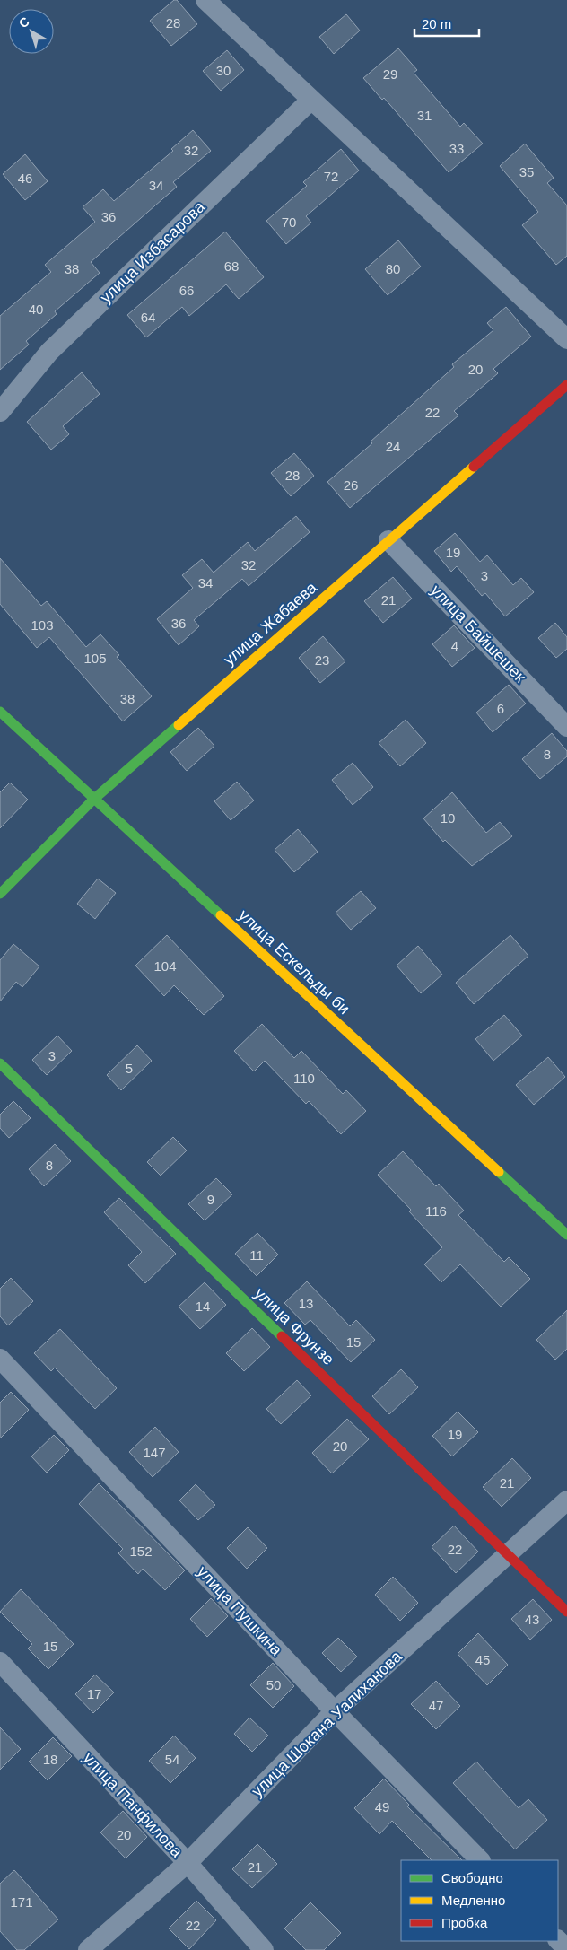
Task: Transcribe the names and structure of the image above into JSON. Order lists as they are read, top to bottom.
{
  "streets": {
    "street": [
      "улица Избасарова",
      "улица Жабаева",
      "улица Байшешек",
      "улица Ескельды би",
      "улица Фрунзе",
      "улица Пушкина",
      "улица Шокана Уалиханова",
      "улица Панфилова"
    ]
  },
  "crossings": [
    ["улица Жабаева", "улица Байшешек"],
    ["улица Жабаева", "улица Ескельды би"],
    ["улица Фрунзе", "улица Шокана Уалиханова"],
    ["улица Пушкина", "улица Шокана Уалиханова"],
    ["улица Шокана Уалиханова", "улица Панфилова"]
  ],
  "house_numbers": [
    "28",
    "30",
    "29",
    "31",
    "33",
    "32",
    "35",
    "72",
    "46",
    "34",
    "36",
    "70",
    "68",
    "38",
    "80",
    "66",
    "40",
    "64",
    "20",
    "22",
    "24",
    "28",
    "26",
    "19",
    "32",
    "3",
    "34",
    "21",
    "36",
    "103",
    "4",
    "105",
    "23",
    "38",
    "6",
    "8",
    "10",
    "104",
    "3",
    "5",
    "110",
    "8",
    "9",
    "116",
    "11",
    "13",
    "14",
    "15",
    "19",
    "20",
    "147",
    "21",
    "22",
    "152",
    "43",
    "15",
    "45",
    "50",
    "17",
    "47",
    "18",
    "54",
    "49",
    "20",
    "21",
    "171",
    "22"
  ],
  "legend": ["Свободно", "Медленно", "Пробка"],
  "scale_bar": "20 m",
  "north": "top left"
}
